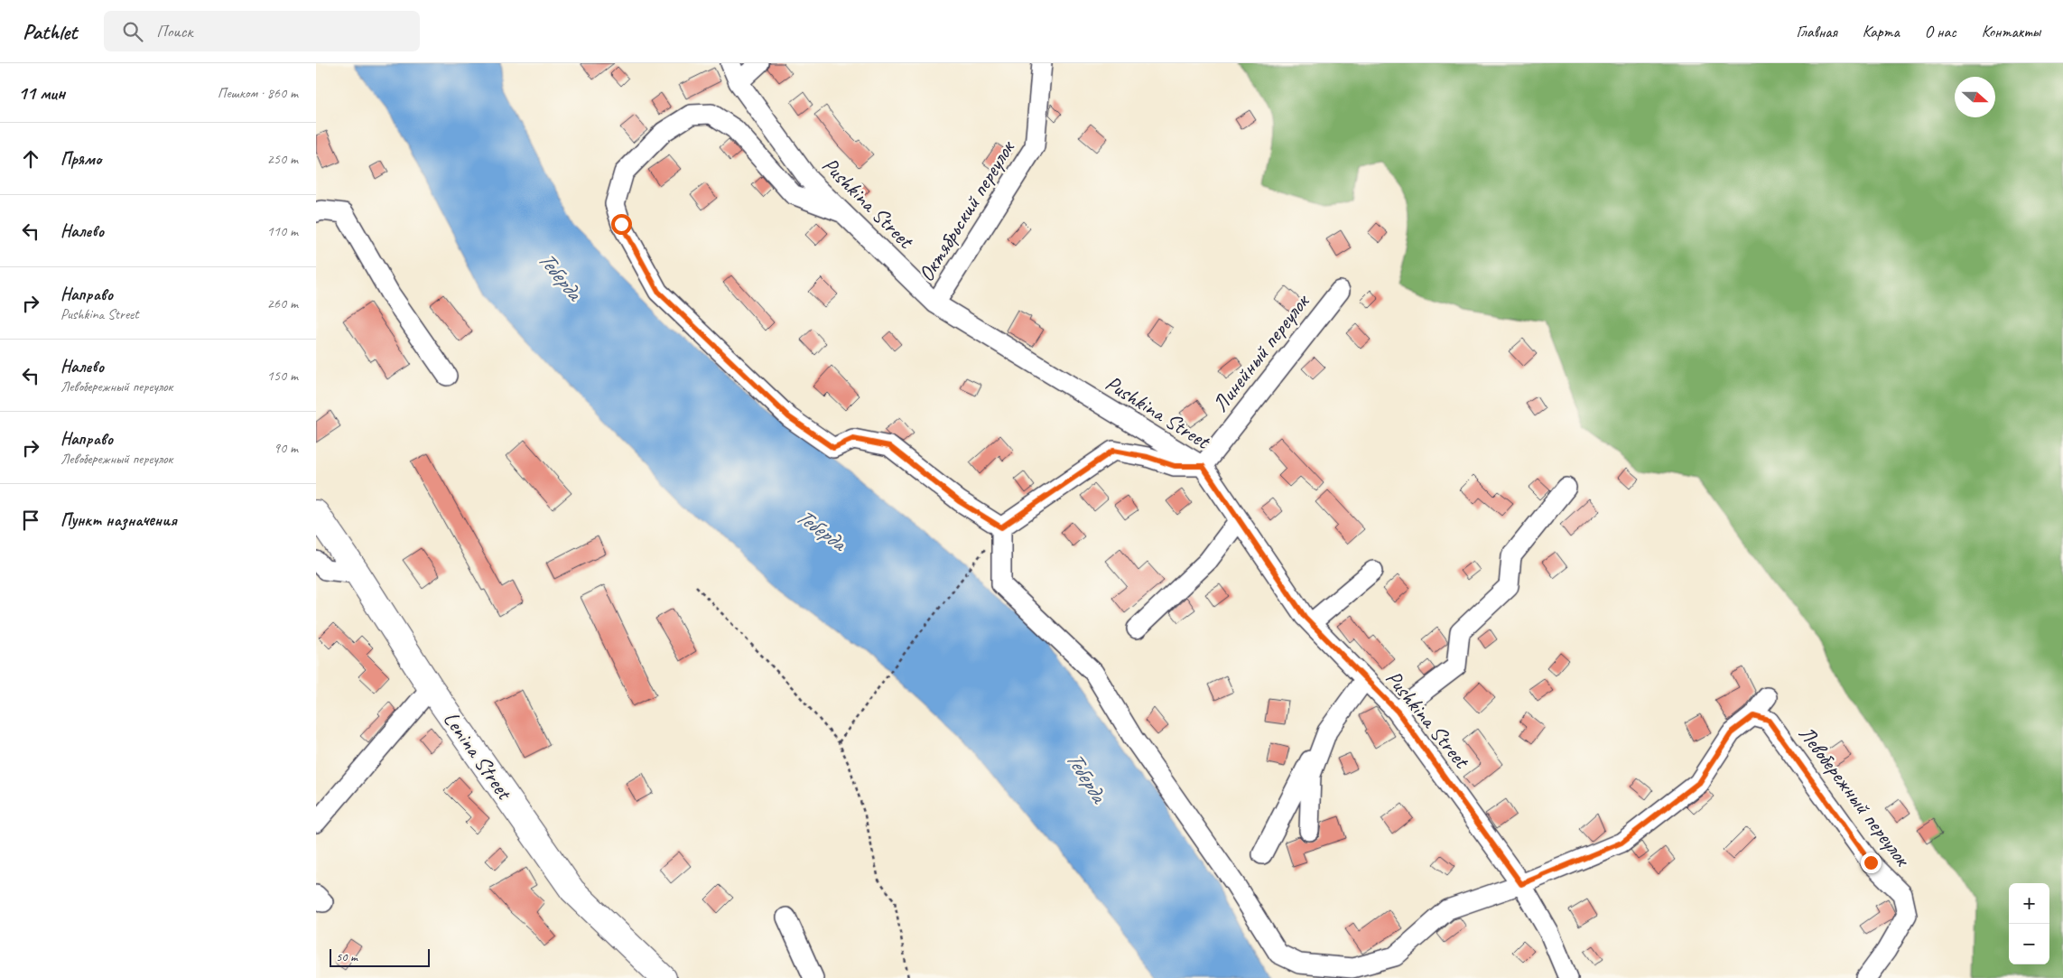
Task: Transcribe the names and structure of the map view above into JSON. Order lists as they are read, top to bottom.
{
  "streets": {
    "main road": ["Lenina Street"],
    "street": [
      "Pushkina Street",
      "Октябрьский переулок",
      "Линейный переулок",
      "Левобережный переулок"
    ]
  },
  "crossings": [
    ["Pushkina Street", "Октябрьский переулок"],
    ["Pushkina Street", "Линейный переулок"]
  ],
  "water": ["Теберда"],
  "scale_bar": "50 m",
  "north": "right",
  "page": {
    "header": "Pathlet",
    "search": "Поиск",
    "nav": [
      "Главная",
      "Карта",
      "О нас",
      "Контакты"
    ],
    "heading": ["11 мин", "Пешком · 860 m"],
    "list": [
      ["Прямо", "250 m"],
      ["Налево", "110 m"],
      ["Направо", "Pushkina Street", "260 m"],
      ["Налево", "Левобережный переулок", "150 m"],
      ["Направо", "Левобережный переулок", "90 m"],
      "Пункт назначения"
    ],
    "map_buttons": ["+", "−"],
    "scale": "50 m"
  }
}
